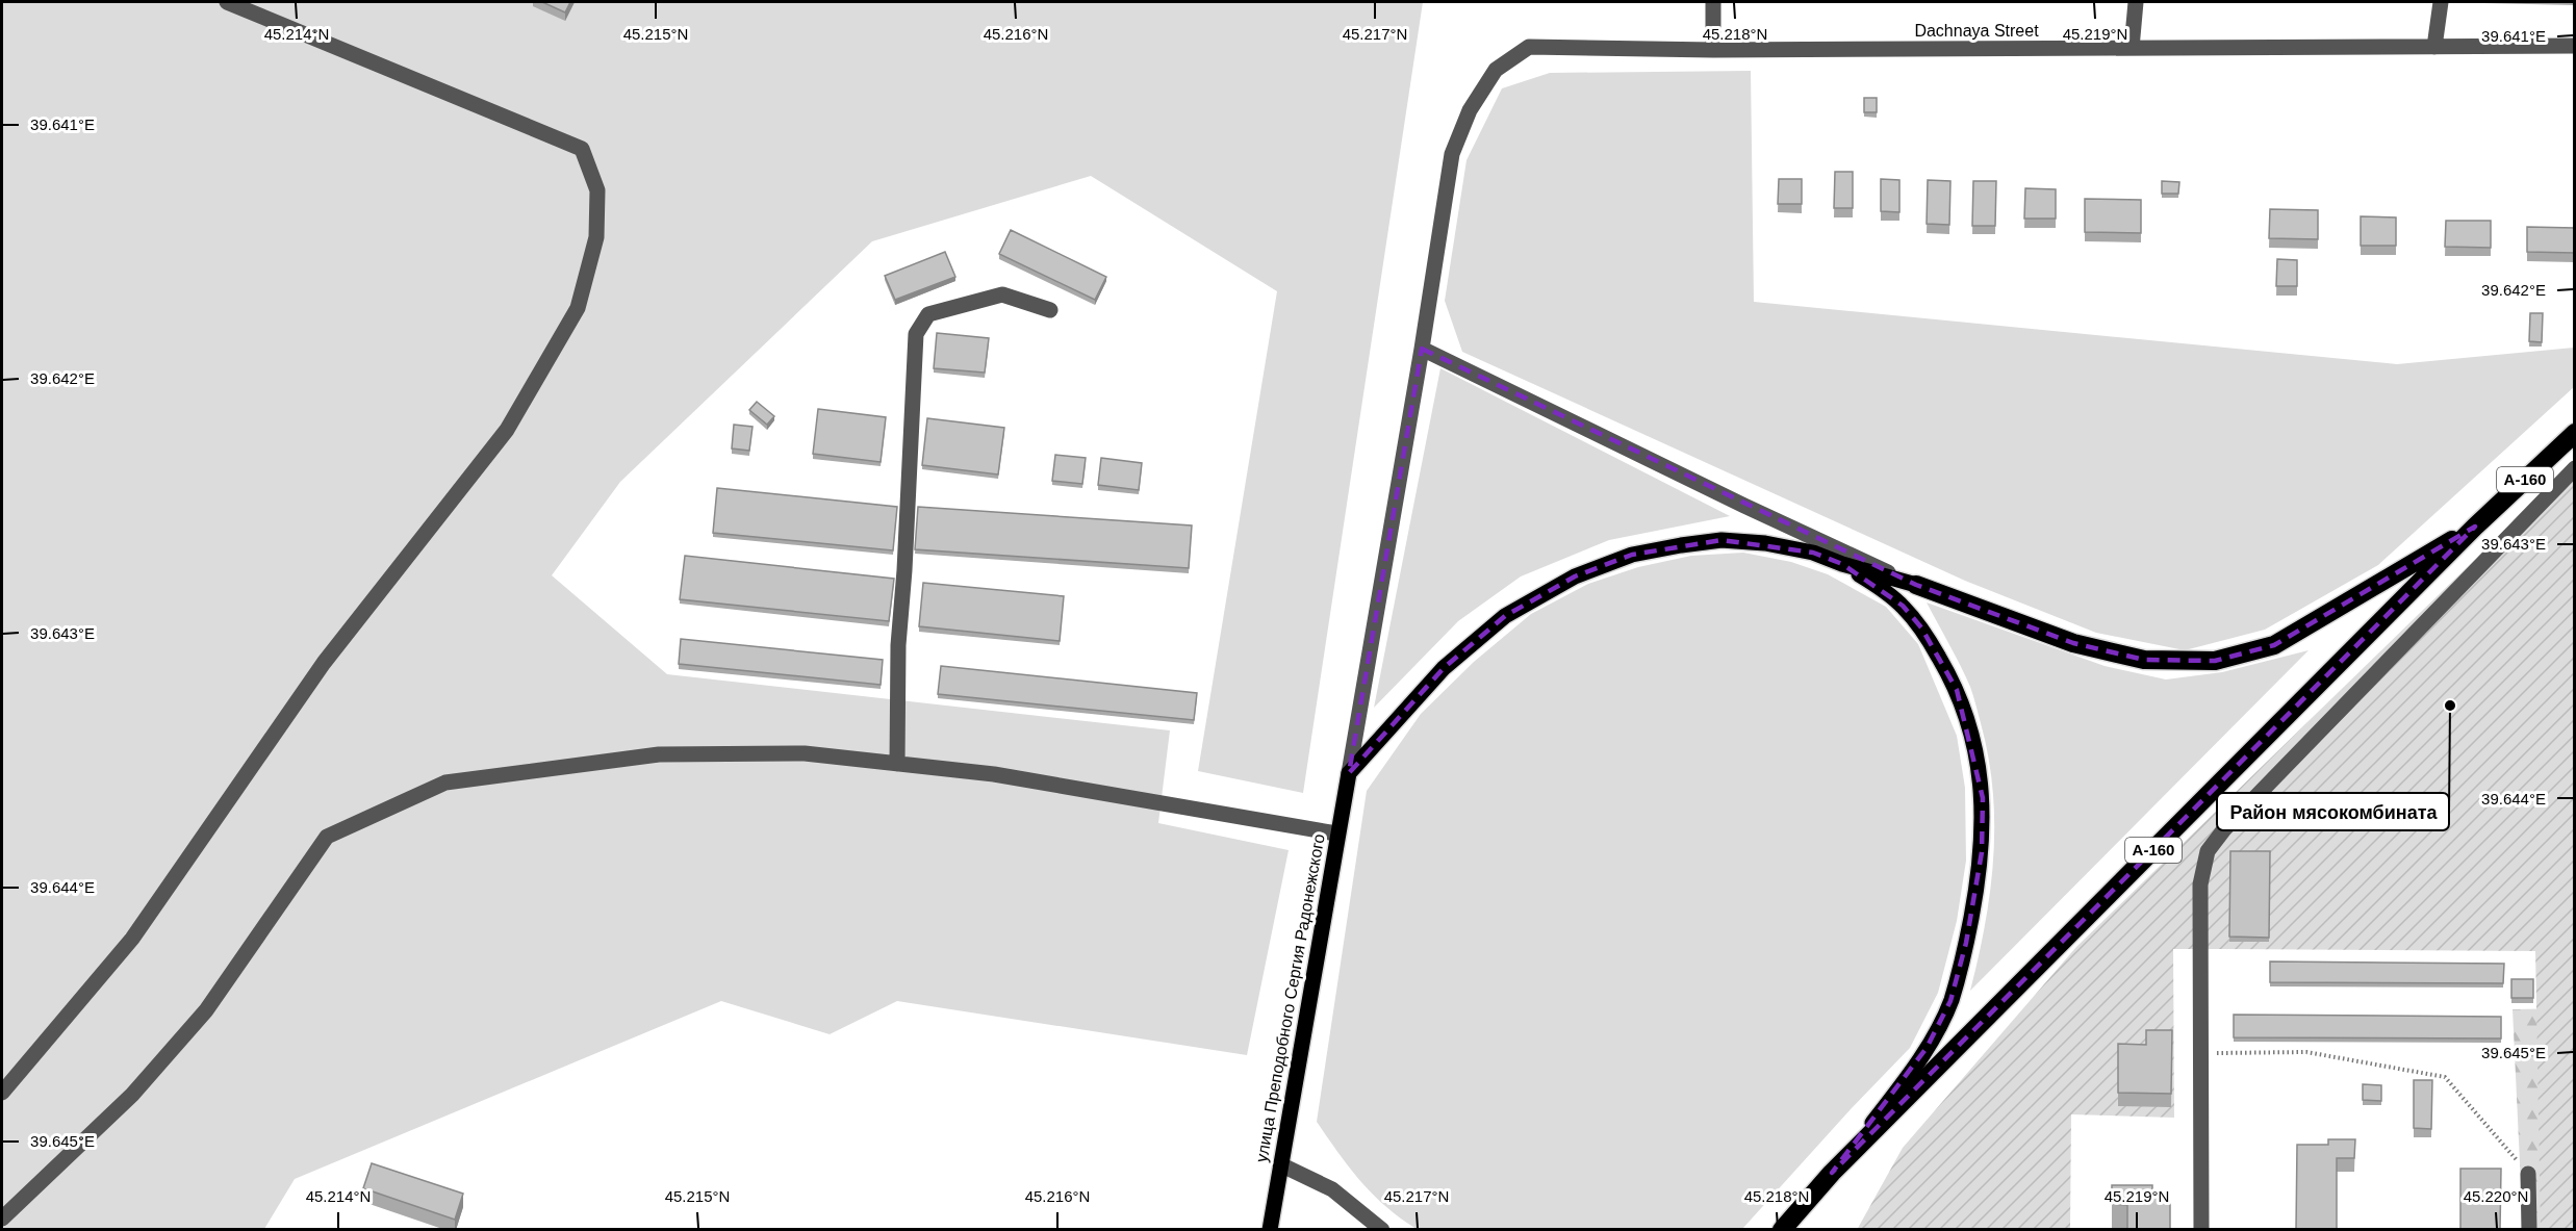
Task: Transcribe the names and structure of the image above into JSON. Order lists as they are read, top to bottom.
{
  "streets": {
    "highway": ["А-160"],
    "main road": ["улица Преподобного Сергия Радонежского"],
    "street": ["Dachnaya Street"]
  },
  "places": ["Район мясокомбината"],
  "coordinates": [
    "45.214°N",
    "45.215°N",
    "45.216°N",
    "45.217°N",
    "45.218°N",
    "45.219°N",
    "39.641°E",
    "39.642°E",
    "39.643°E",
    "39.644°E",
    "39.645°E",
    "45.220°N"
  ]
}
